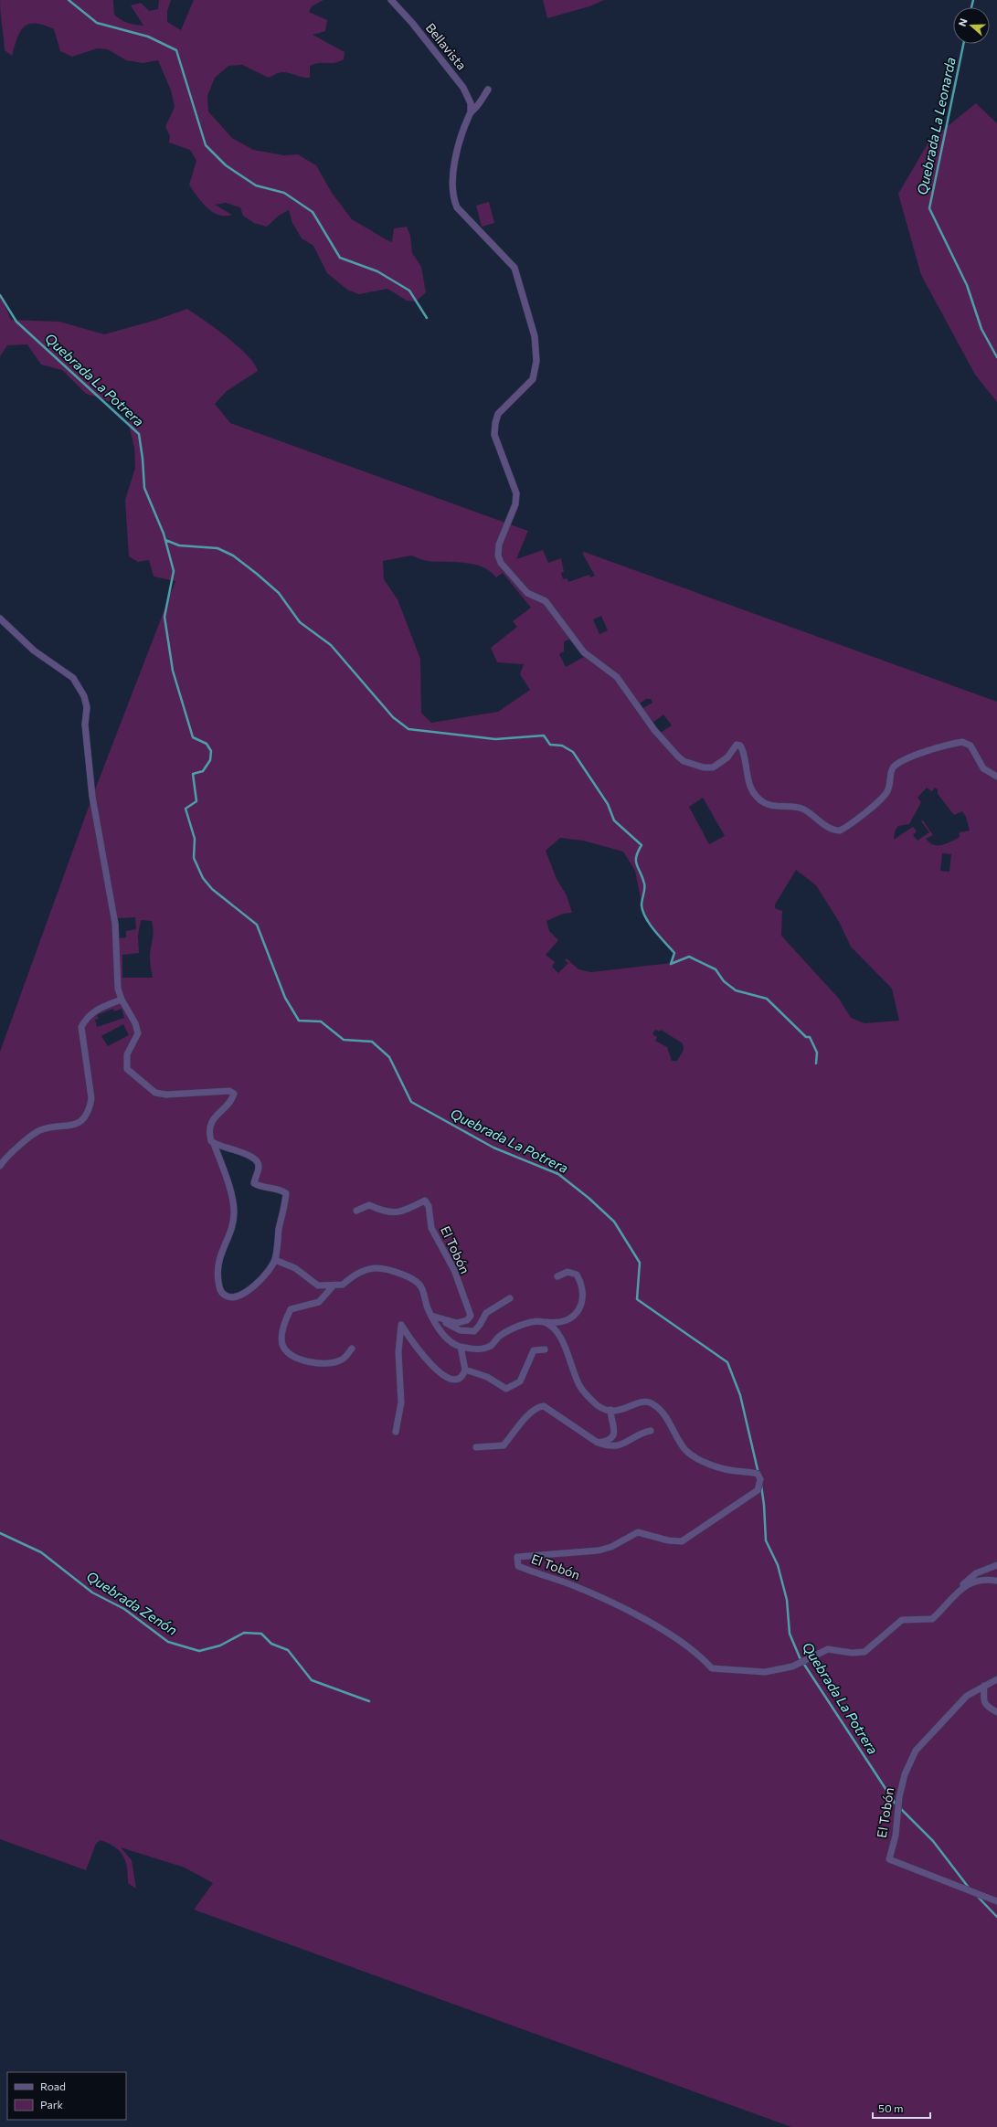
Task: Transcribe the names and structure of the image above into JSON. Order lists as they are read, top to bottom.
{
  "streets": {
    "street": ["Bellavista", "El Tobón"]
  },
  "water": ["Quebrada La Leonarda", "Quebrada La Potrera", "Quebrada Zenón"],
  "legend": ["Road", "Park"],
  "scale_bar": "50 m",
  "north": "left"
}
